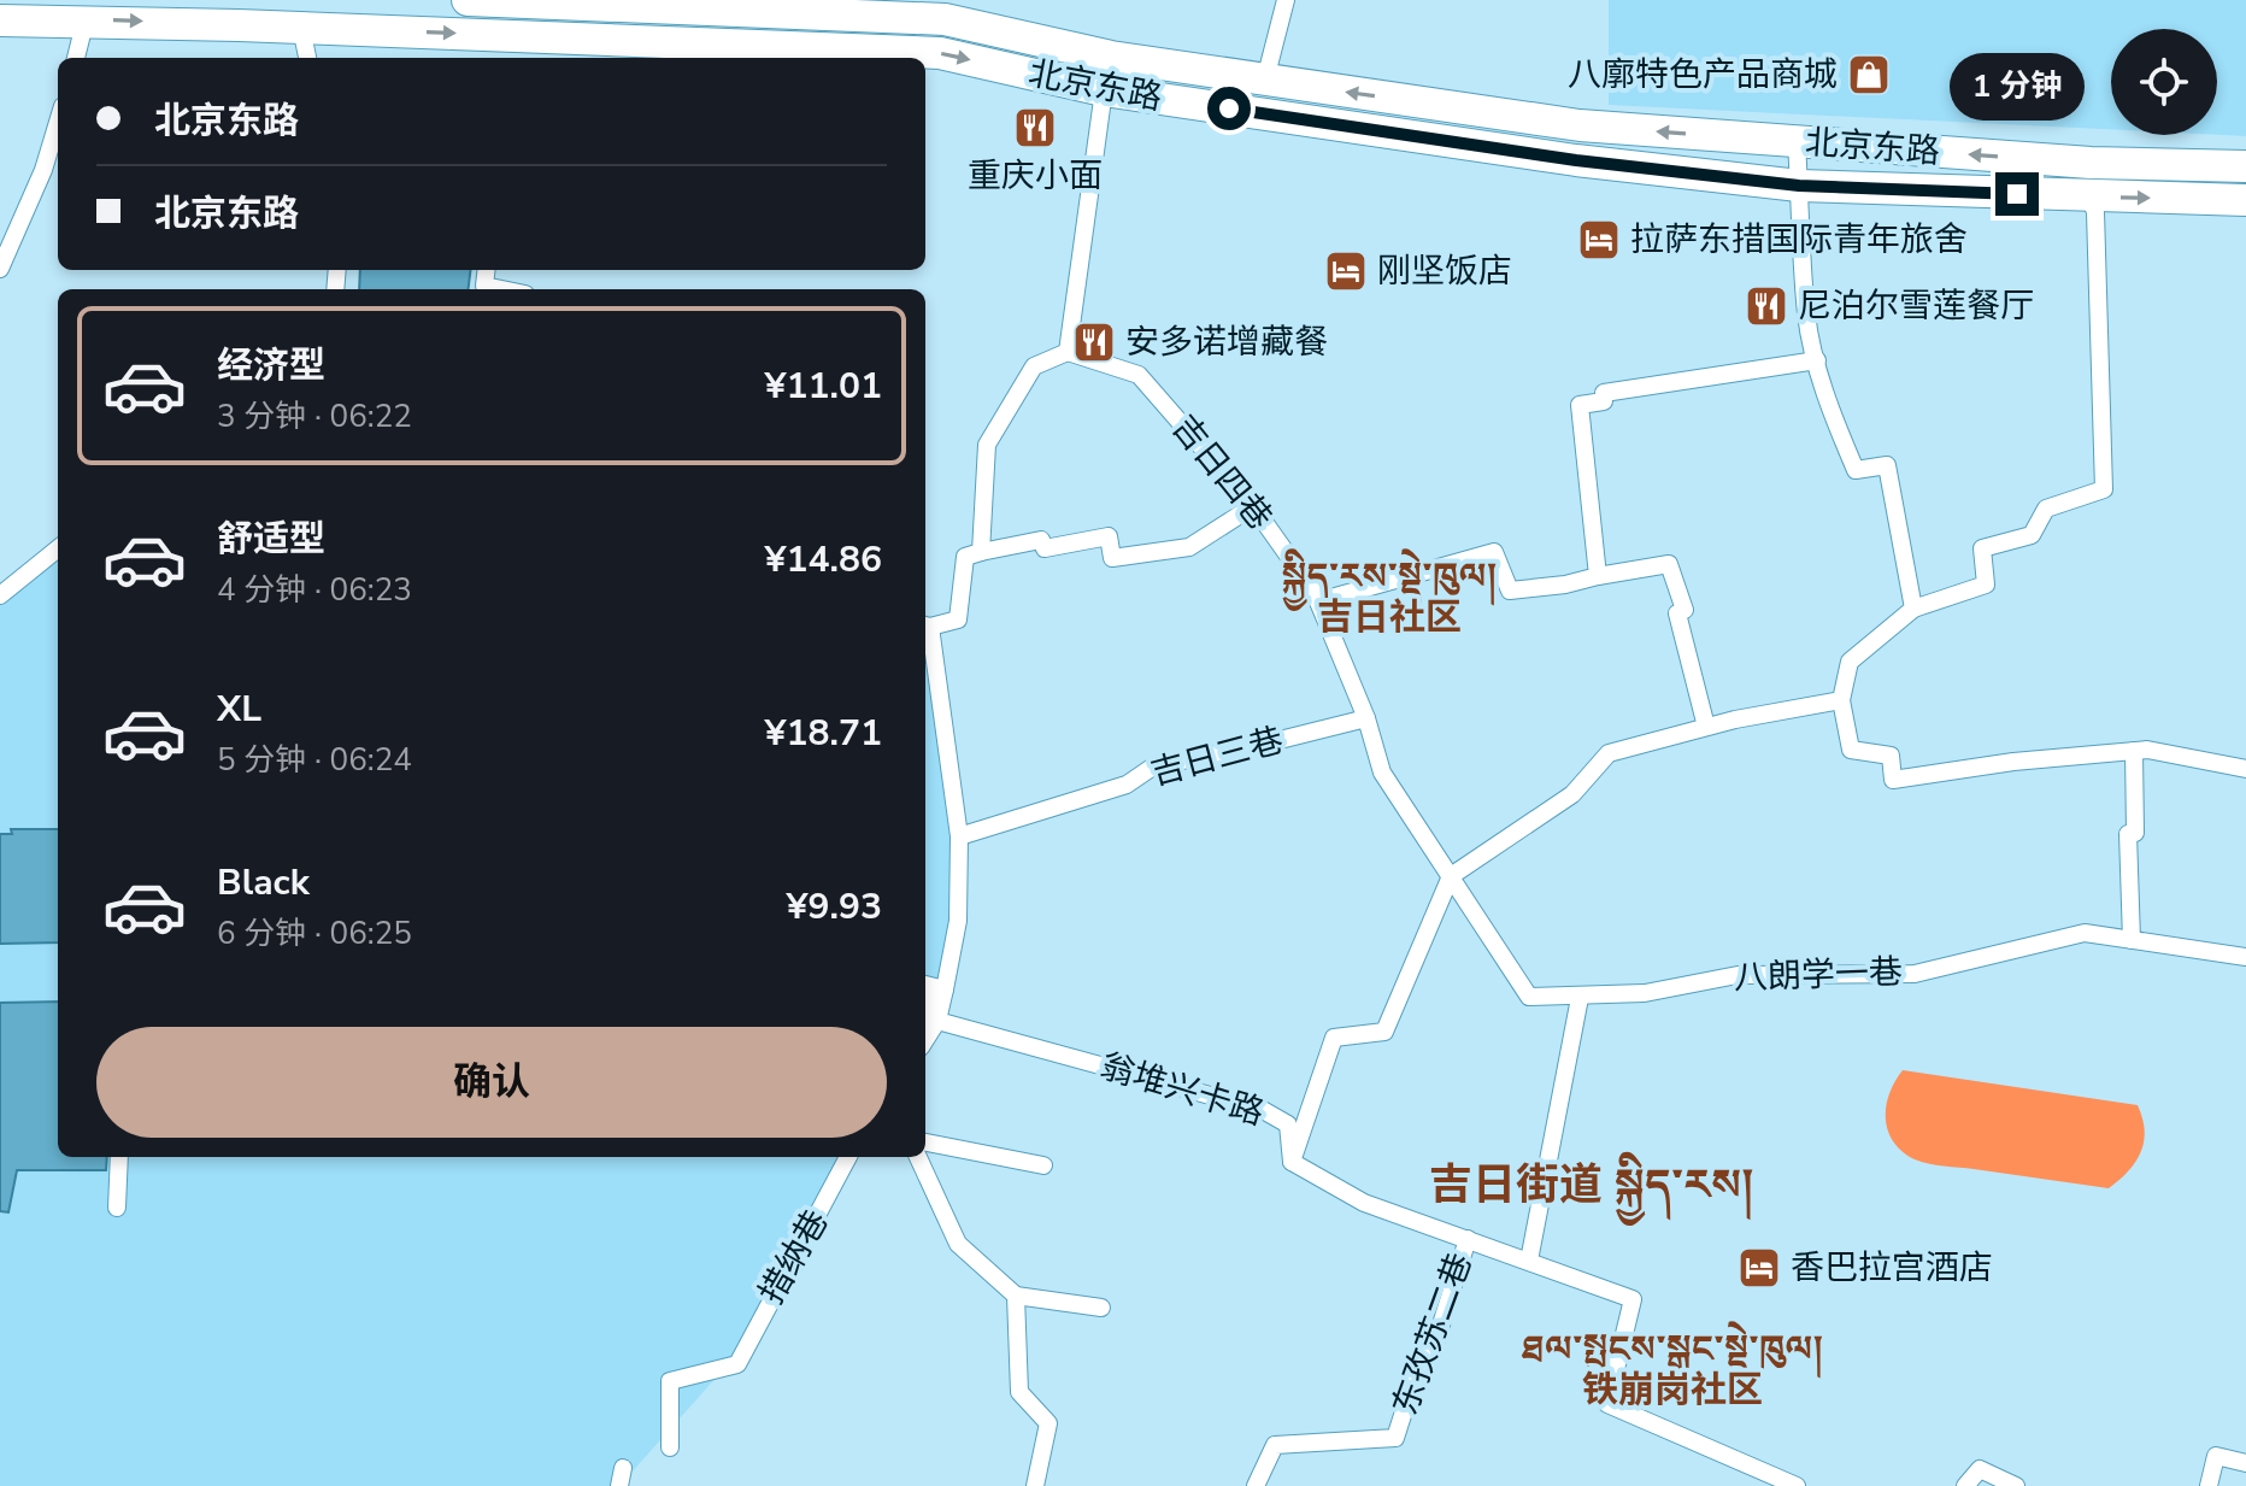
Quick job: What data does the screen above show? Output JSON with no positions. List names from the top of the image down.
{
  "streets": {
    "main road": ["北京东路"],
    "street": [
      "吉日四巷",
      "吉日三巷",
      "八朗学一巷",
      "翁堆兴卡路",
      "措纳巷",
      "东孜苏二巷"
    ]
  },
  "crossings": [
    ["吉日四巷", "吉日三巷"],
    ["吉日四巷", "八朗学一巷"],
    ["翁堆兴卡路", "东孜苏二巷"]
  ],
  "districts": ["སྐྱིད་རས་སྡེ་ཁུལ། 吉日社区", "吉日街道 སྐྱིད་རས།", "ཐལ་སྤུངས་སྒང་སྡེ་ཁུལ། 铁崩岗社区"],
  "places": {
    "shop": ["八廓特色产品商城"],
    "restaurant": ["重庆小面", "尼泊尔雪莲餐厅", "安多诺增藏餐"],
    "hotel": ["拉萨东措国际青年旅舍", "刚坚饭店", "香巴拉宫酒店"]
  },
  "page": {
    "bubble": "1 分钟",
    "banner": ["北京东路", "北京东路"],
    "list": [
      {
        "name": "经济型",
        "note": "3 分钟 · 06:22",
        "value": "¥11.01"
      },
      {
        "name": "舒适型",
        "note": "4 分钟 · 06:23",
        "value": "¥14.86"
      },
      {
        "name": "XL",
        "note": "5 分钟 · 06:24",
        "value": "¥18.71"
      },
      {
        "name": "Black",
        "note": "6 分钟 · 06:25",
        "value": "¥9.93"
      }
    ],
    "buttons": "确认"
  }
}
